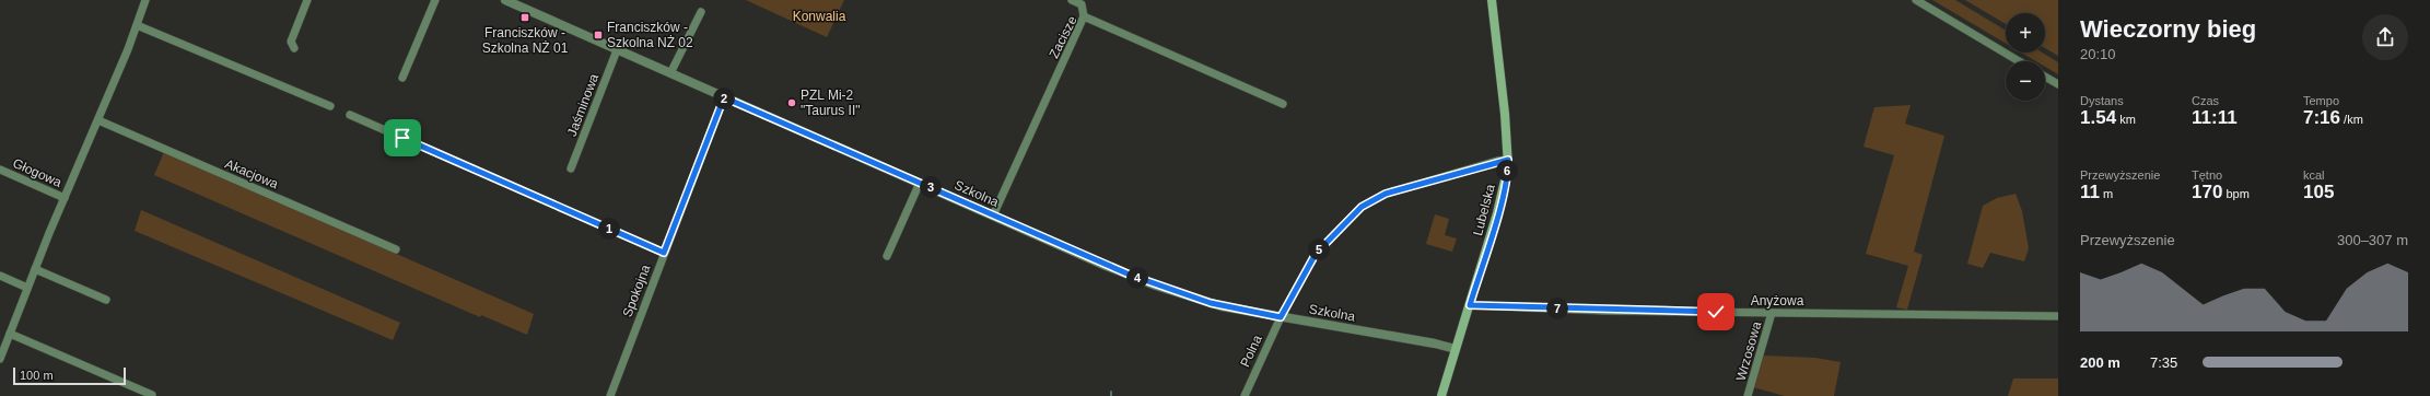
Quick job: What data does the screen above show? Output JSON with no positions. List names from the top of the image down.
{
  "streets": {
    "main road": ["Lubelska"],
    "street": [
      "Zacisze",
      "Jaśminowa",
      "Głogowa",
      "Akacjowa",
      "Szkolna",
      "Spokojna",
      "Anyżowa",
      "Polna",
      "Wrzosowa"
    ]
  },
  "crossings": [
    ["Zacisze", "Szkolna"],
    ["Jaśminowa", "Szkolna"],
    ["Szkolna", "Lubelska"],
    ["Szkolna", "Spokojna"],
    ["Szkolna", "Polna"],
    ["Lubelska", "Anyżowa"],
    ["Lubelska", "Polna"],
    ["Anyżowa", "Wrzosowa"]
  ],
  "parks": ["Konwalia"],
  "places": {
    "transit": ["Franciszków - Szkolna NŻ 01", "Franciszków - Szkolna NŻ 02"],
    "other": ["PZL Mi-2 \"Taurus II\""]
  },
  "scale_bar": "100 m",
  "page": {
    "heading": ["Wieczorny bieg", "20:10"],
    "map_buttons": ["+", "−"],
    "stats": [
      ["Dystans", "1.54 km"],
      ["Czas", "11:11"],
      ["Tempo", "7:16 /km"],
      ["Przewyższenie", "11 m"],
      ["Tętno", "170 bpm"],
      ["kcal", "105"]
    ],
    "pins": [
      "2",
      "6",
      "3",
      "1",
      "5",
      "4",
      "7"
    ],
    "chart": ["Przewyższenie", "300–307 m"],
    "list": [
      {
        "name": "200 m",
        "note": "7:35"
      }
    ],
    "scale": "100 m"
  }
}
